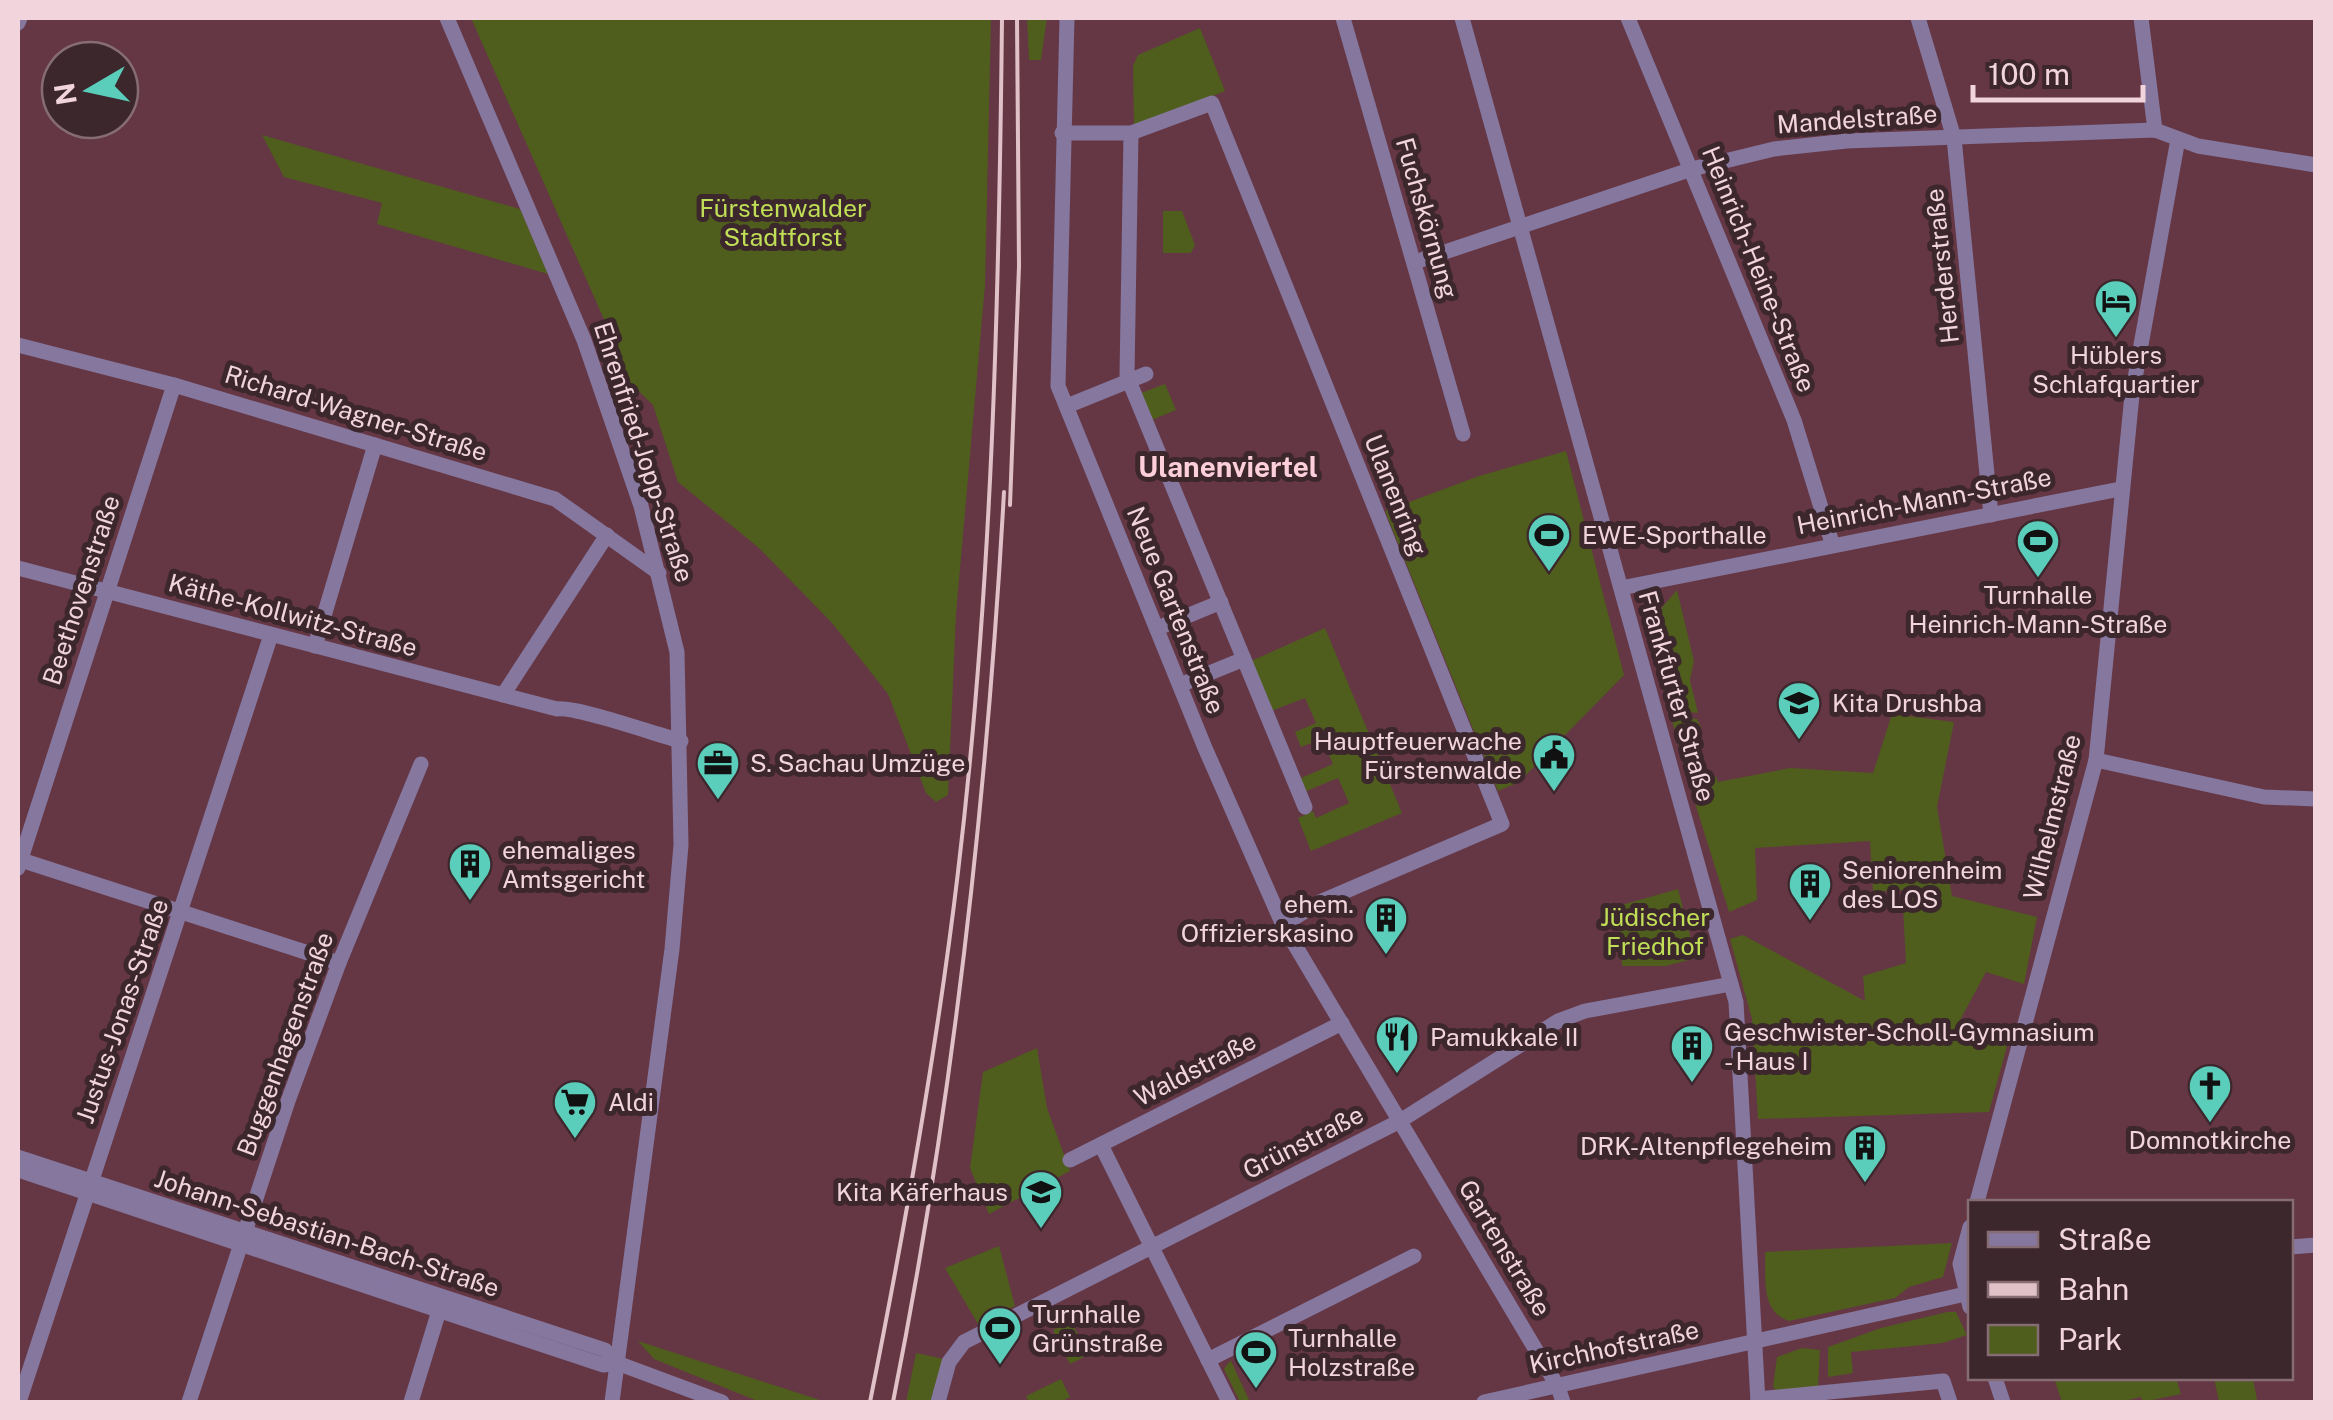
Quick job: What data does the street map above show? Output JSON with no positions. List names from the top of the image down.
{
  "streets": {
    "street": [
      "Mandelstraße",
      "Fuchskörnung",
      "Herderstraße",
      "Heinrich-Heine-Straße",
      "Richard-Wagner-Straße",
      "Ehrenfried-Jopp-Straße",
      "Ulanenring",
      "Heinrich-Mann-Straße",
      "Beethovenstraße",
      "Neue Gartenstraße",
      "Käthe-Kollwitz-Straße",
      "Frankfurter Straße",
      "Wilhelmstraße",
      "Justus-Jonas-Straße",
      "Buggenhagenstraße",
      "Waldstraße",
      "Grünstraße",
      "Johann-Sebastian-Bach-Straße",
      "Gartenstraße",
      "Kirchhofstraße"
    ]
  },
  "crossings": [
    ["Mandelstraße", "Fuchskörnung"],
    ["Mandelstraße", "Herderstraße"],
    ["Mandelstraße", "Heinrich-Heine-Straße"],
    ["Mandelstraße", "Frankfurter Straße"],
    ["Mandelstraße", "Wilhelmstraße"],
    ["Herderstraße", "Heinrich-Mann-Straße"],
    ["Heinrich-Heine-Straße", "Heinrich-Mann-Straße"],
    ["Richard-Wagner-Straße", "Ehrenfried-Jopp-Straße"],
    ["Richard-Wagner-Straße", "Beethovenstraße"],
    ["Ehrenfried-Jopp-Straße", "Käthe-Kollwitz-Straße"],
    ["Ehrenfried-Jopp-Straße", "Johann-Sebastian-Bach-Straße"],
    ["Ulanenring", "Neue Gartenstraße"],
    ["Heinrich-Mann-Straße", "Frankfurter Straße"],
    ["Heinrich-Mann-Straße", "Wilhelmstraße"],
    ["Beethovenstraße", "Käthe-Kollwitz-Straße"],
    ["Neue Gartenstraße", "Waldstraße"],
    ["Neue Gartenstraße", "Grünstraße"],
    ["Neue Gartenstraße", "Gartenstraße"],
    ["Käthe-Kollwitz-Straße", "Justus-Jonas-Straße"],
    ["Frankfurter Straße", "Grünstraße"],
    ["Frankfurter Straße", "Kirchhofstraße"],
    ["Justus-Jonas-Straße", "Johann-Sebastian-Bach-Straße"],
    ["Buggenhagenstraße", "Johann-Sebastian-Bach-Straße"],
    ["Grünstraße", "Gartenstraße"],
    ["Gartenstraße", "Kirchhofstraße"]
  ],
  "districts": ["Ulanenviertel"],
  "parks": ["Fürstenwalder Stadtforst", "Jüdischer Friedhof"],
  "places": {
    "hotel": ["Hüblers Schlafquartier"],
    "sports": [
      "EWE-Sporthalle",
      "Turnhalle Heinrich-Mann-Straße",
      "Turnhalle Grünstraße",
      "Turnhalle Holzstraße"
    ],
    "school or university": ["Kita Drushba", "Kita Käferhaus"],
    "public building": ["Hauptfeuerwache Fürstenwalde"],
    "office": ["S. Sachau Umzüge"],
    "building": [
      "ehemaliges Amtsgericht",
      "Seniorenheim des LOS",
      "ehem. Offizierskasino",
      "Geschwister-Scholl-Gymnasium - Haus I",
      "DRK-Altenpflegeheim"
    ],
    "restaurant": ["Pamukkale II"],
    "church": ["Domnotkirche"],
    "supermarket": ["Aldi"]
  },
  "legend": ["Straße", "Bahn", "Park"],
  "scale_bar": "100 m",
  "north": "left"
}
